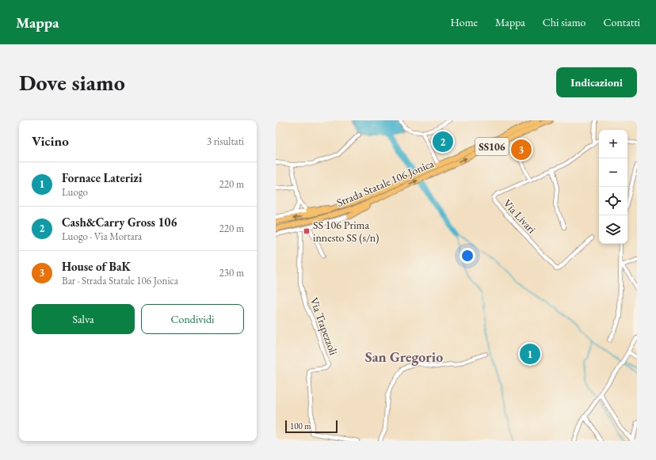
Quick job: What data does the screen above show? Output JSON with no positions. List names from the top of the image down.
{
  "streets": {
    "highway": ["SS106", "Strada Statale 106 Jonica"],
    "street": ["Via Livari", "Via Trapezzoli"]
  },
  "districts": ["San Gregorio"],
  "places": {
    "transit": ["SS 106 Prima innesto SS (s/n)"]
  },
  "scale_bar": "100 m",
  "page": {
    "header": "Mappa",
    "nav": [
      "Home",
      "Mappa",
      "Chi siamo",
      "Contatti"
    ],
    "buttons": [
      "Indicazioni",
      ["Salva", "Condividi"]
    ],
    "title": "Dove siamo",
    "heading": ["Vicino", "3 risultati"],
    "map_buttons": ["+", "−"],
    "pins": ["2", "3", "1"],
    "list": [
      {
        "mark": "1",
        "name": "Fornace Laterizi",
        "note": "Luogo",
        "value": "220 m"
      },
      {
        "mark": "2",
        "name": "Cash&Carry Gross 106",
        "note": "Luogo · Via Mortara",
        "value": "220 m"
      },
      {
        "mark": "3",
        "name": "House of BaK",
        "note": "Bar · Strada Statale 106 Jonica",
        "value": "230 m"
      }
    ],
    "scale": "100 m"
  }
}
